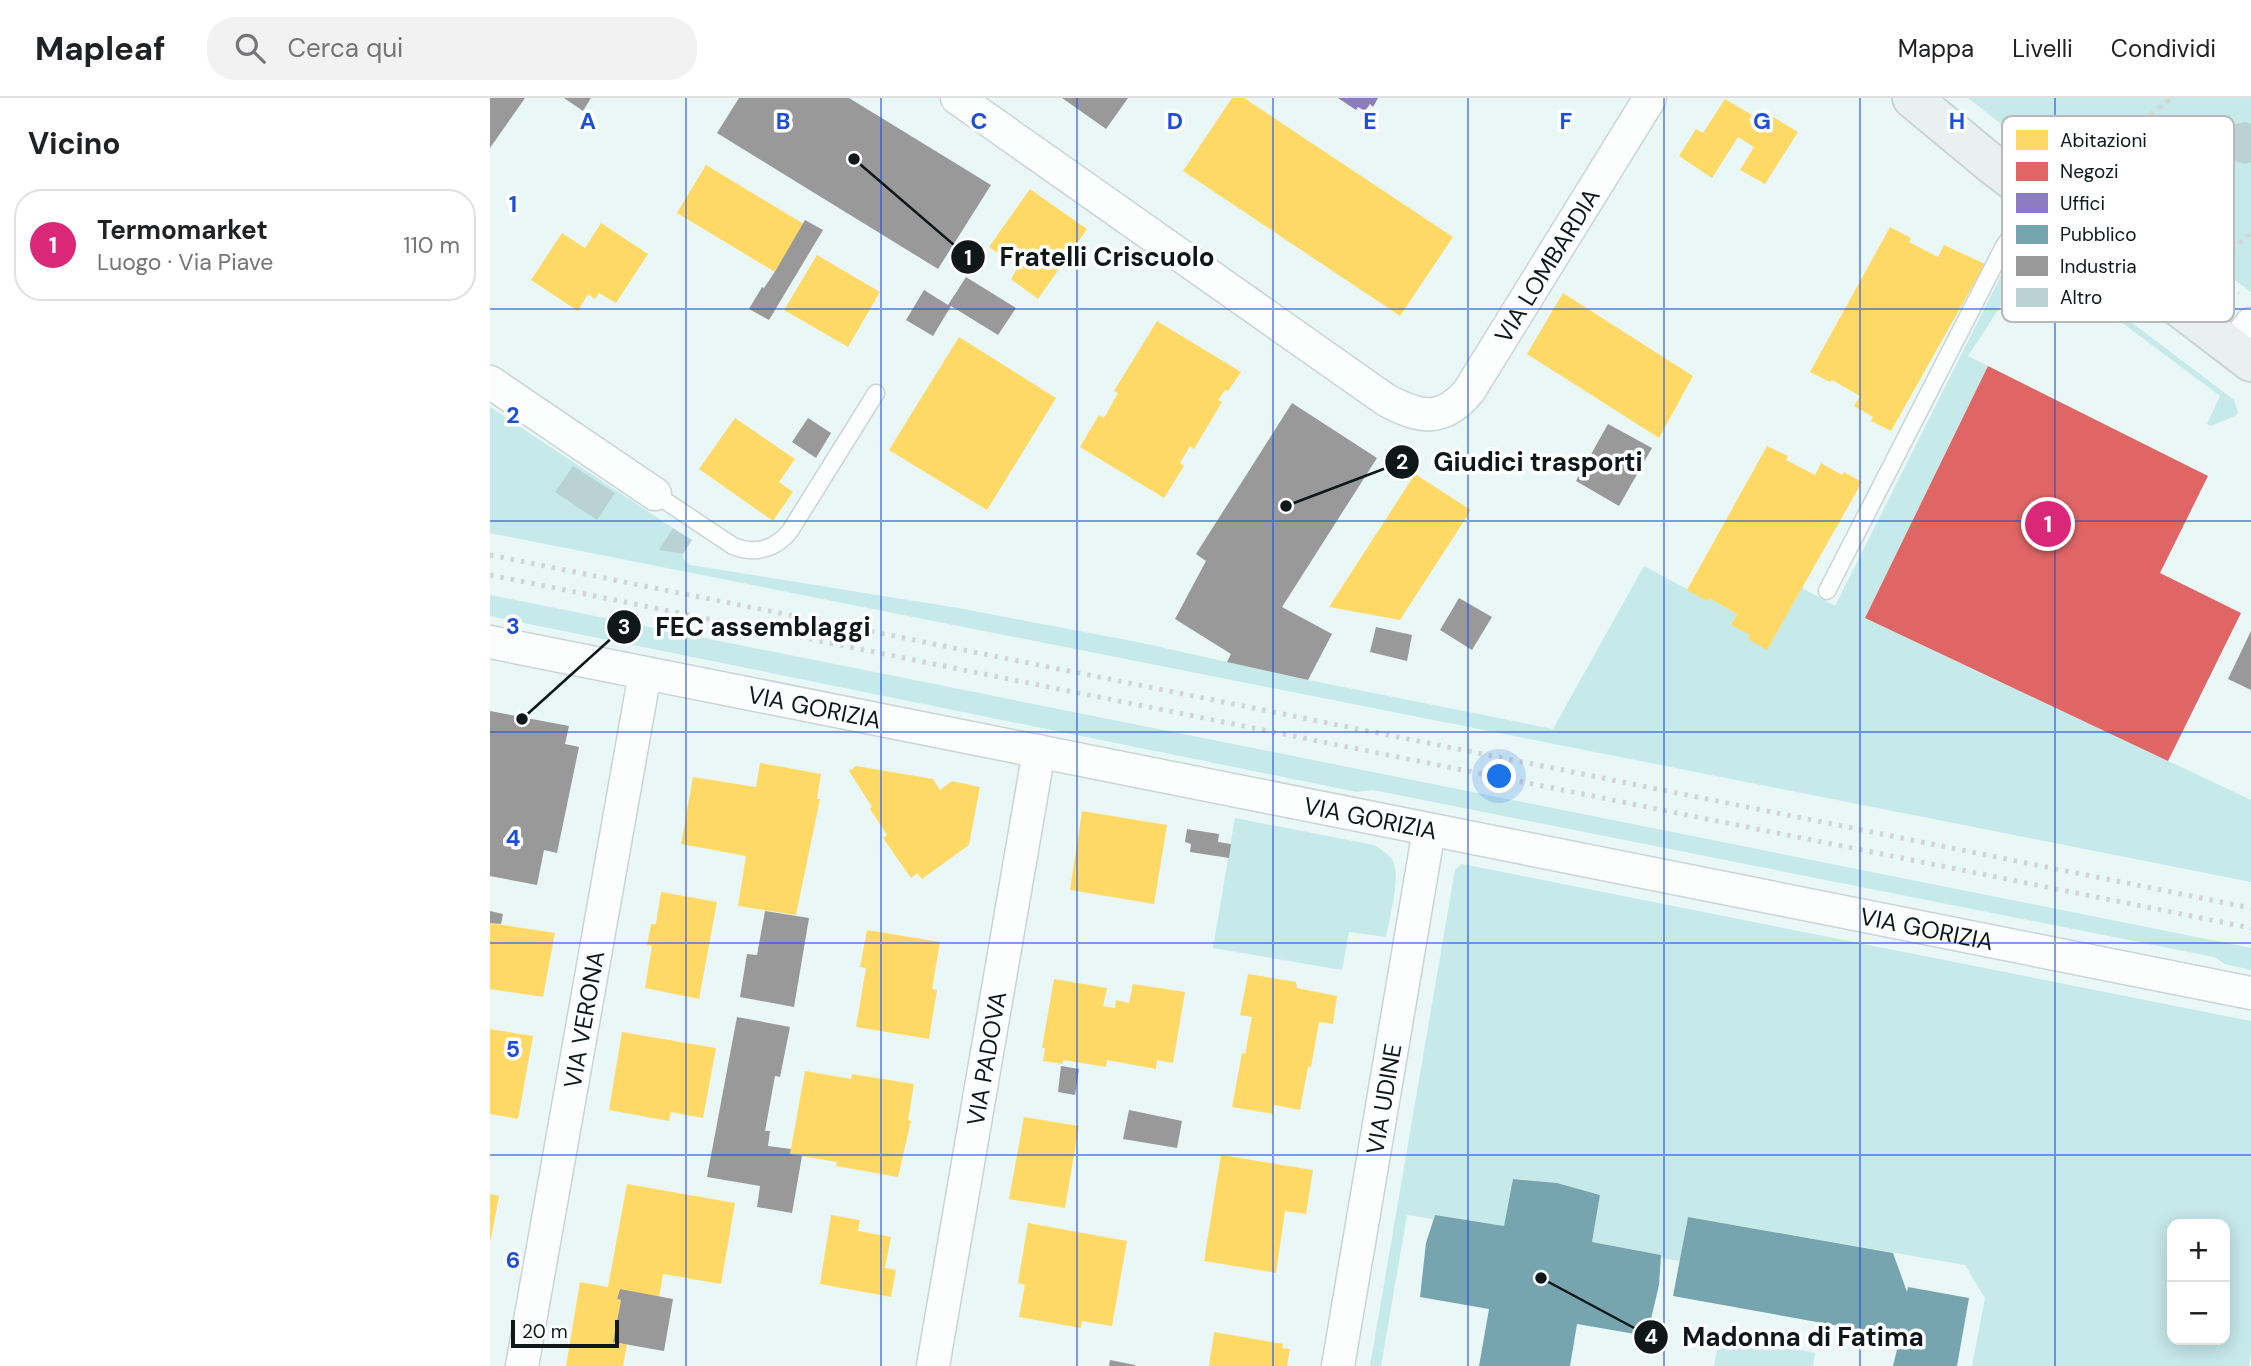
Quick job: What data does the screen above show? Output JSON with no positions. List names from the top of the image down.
{
  "streets": {
    "street": [
      "VIA LOMBARDIA",
      "VIA GORIZIA",
      "VIA VERONA",
      "VIA PADOVA",
      "VIA UDINE"
    ]
  },
  "crossings": [
    ["VIA GORIZIA", "VIA VERONA"],
    ["VIA GORIZIA", "VIA PADOVA"],
    ["VIA GORIZIA", "VIA UDINE"]
  ],
  "places": [
    "Fratelli Criscuolo",
    "Giudici trasporti",
    "FEC assemblaggi",
    "Madonna di Fatima"
  ],
  "legend": [
    "Abitazioni",
    "Negozi",
    "Uffici",
    "Pubblico",
    "Industria",
    "Altro"
  ],
  "scale_bar": "20 m",
  "page": {
    "header": "Mapleaf",
    "search": "Cerca qui",
    "nav": ["Mappa", "Livelli", "Condividi"],
    "heading": "Vicino",
    "list": [
      {
        "mark": "1",
        "name": "Termomarket",
        "note": "Luogo · Via Piave",
        "value": "110 m"
      }
    ],
    "pins": "1",
    "map_buttons": ["+", "−"],
    "scale": "20 m"
  },
  "grid": {
    "columns": [
      "A",
      "B",
      "C",
      "D",
      "E",
      "F",
      "G",
      "H"
    ],
    "rows": [
      "1",
      "2",
      "3",
      "4",
      "5",
      "6"
    ]
  }
}
